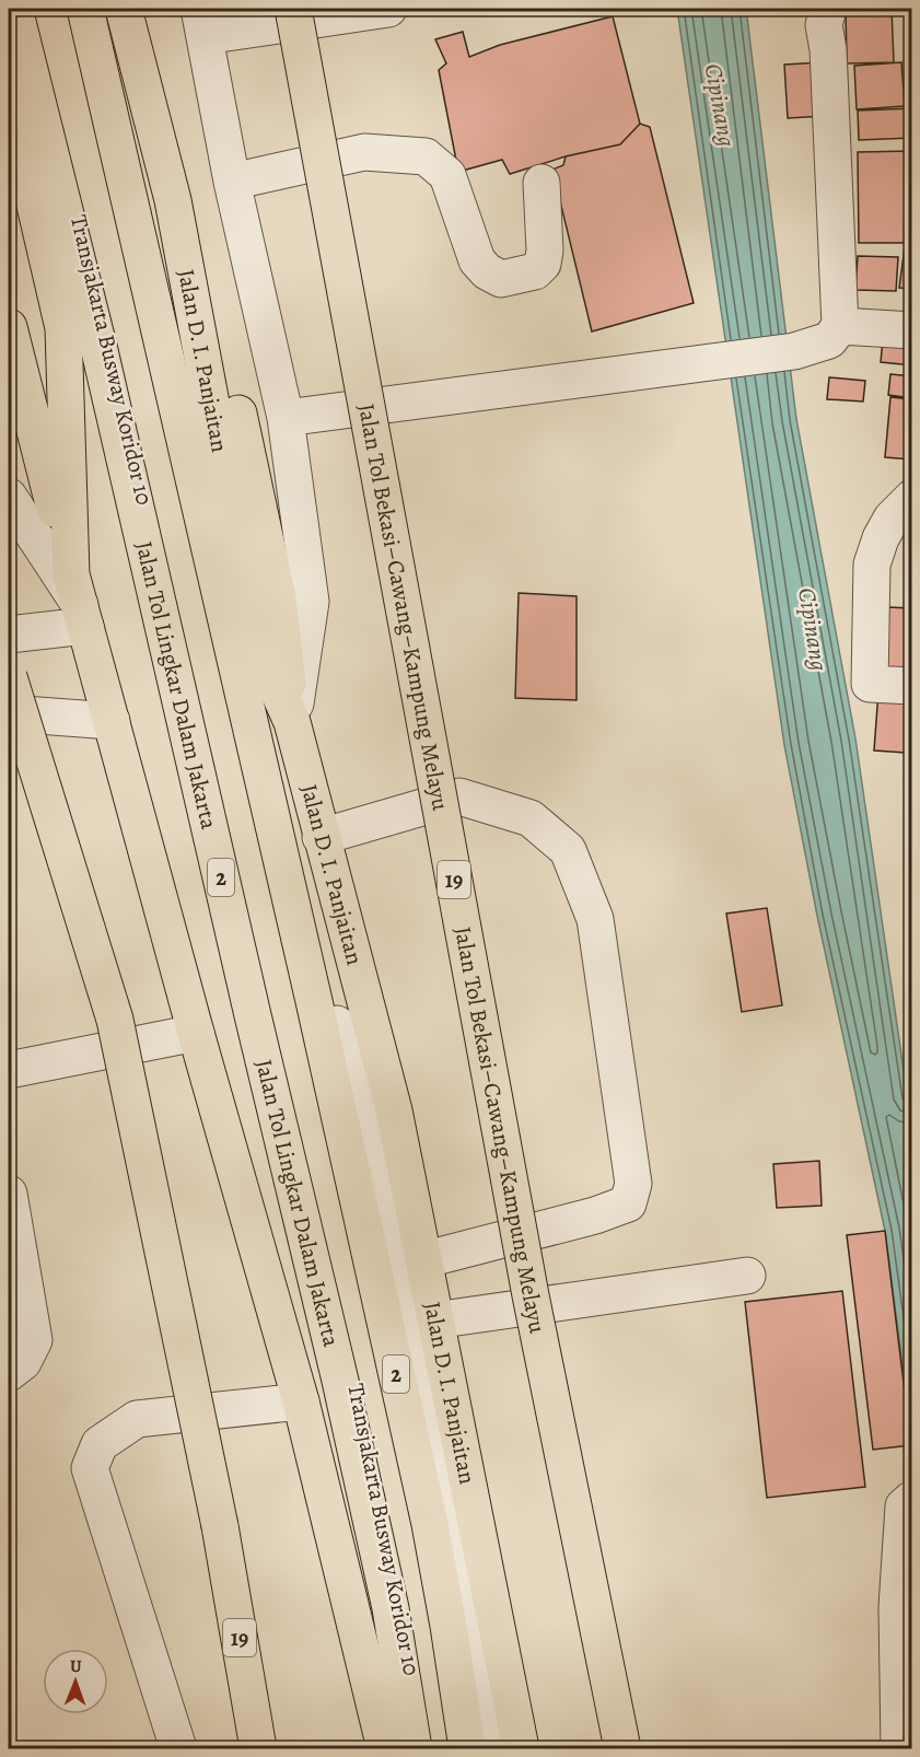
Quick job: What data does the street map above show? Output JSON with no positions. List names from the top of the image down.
{
  "streets": {
    "highway": [
      "Jalan D. I. Panjaitan",
      "Jalan Tol Bekasi–Cawang–Kampung Melayu",
      "Jalan Tol Lingkar Dalam Jakarta",
      "2",
      "19"
    ],
    "street": ["Transjakarta Busway Koridor 10"]
  },
  "water": ["Cipinang"],
  "north": "top"
}
